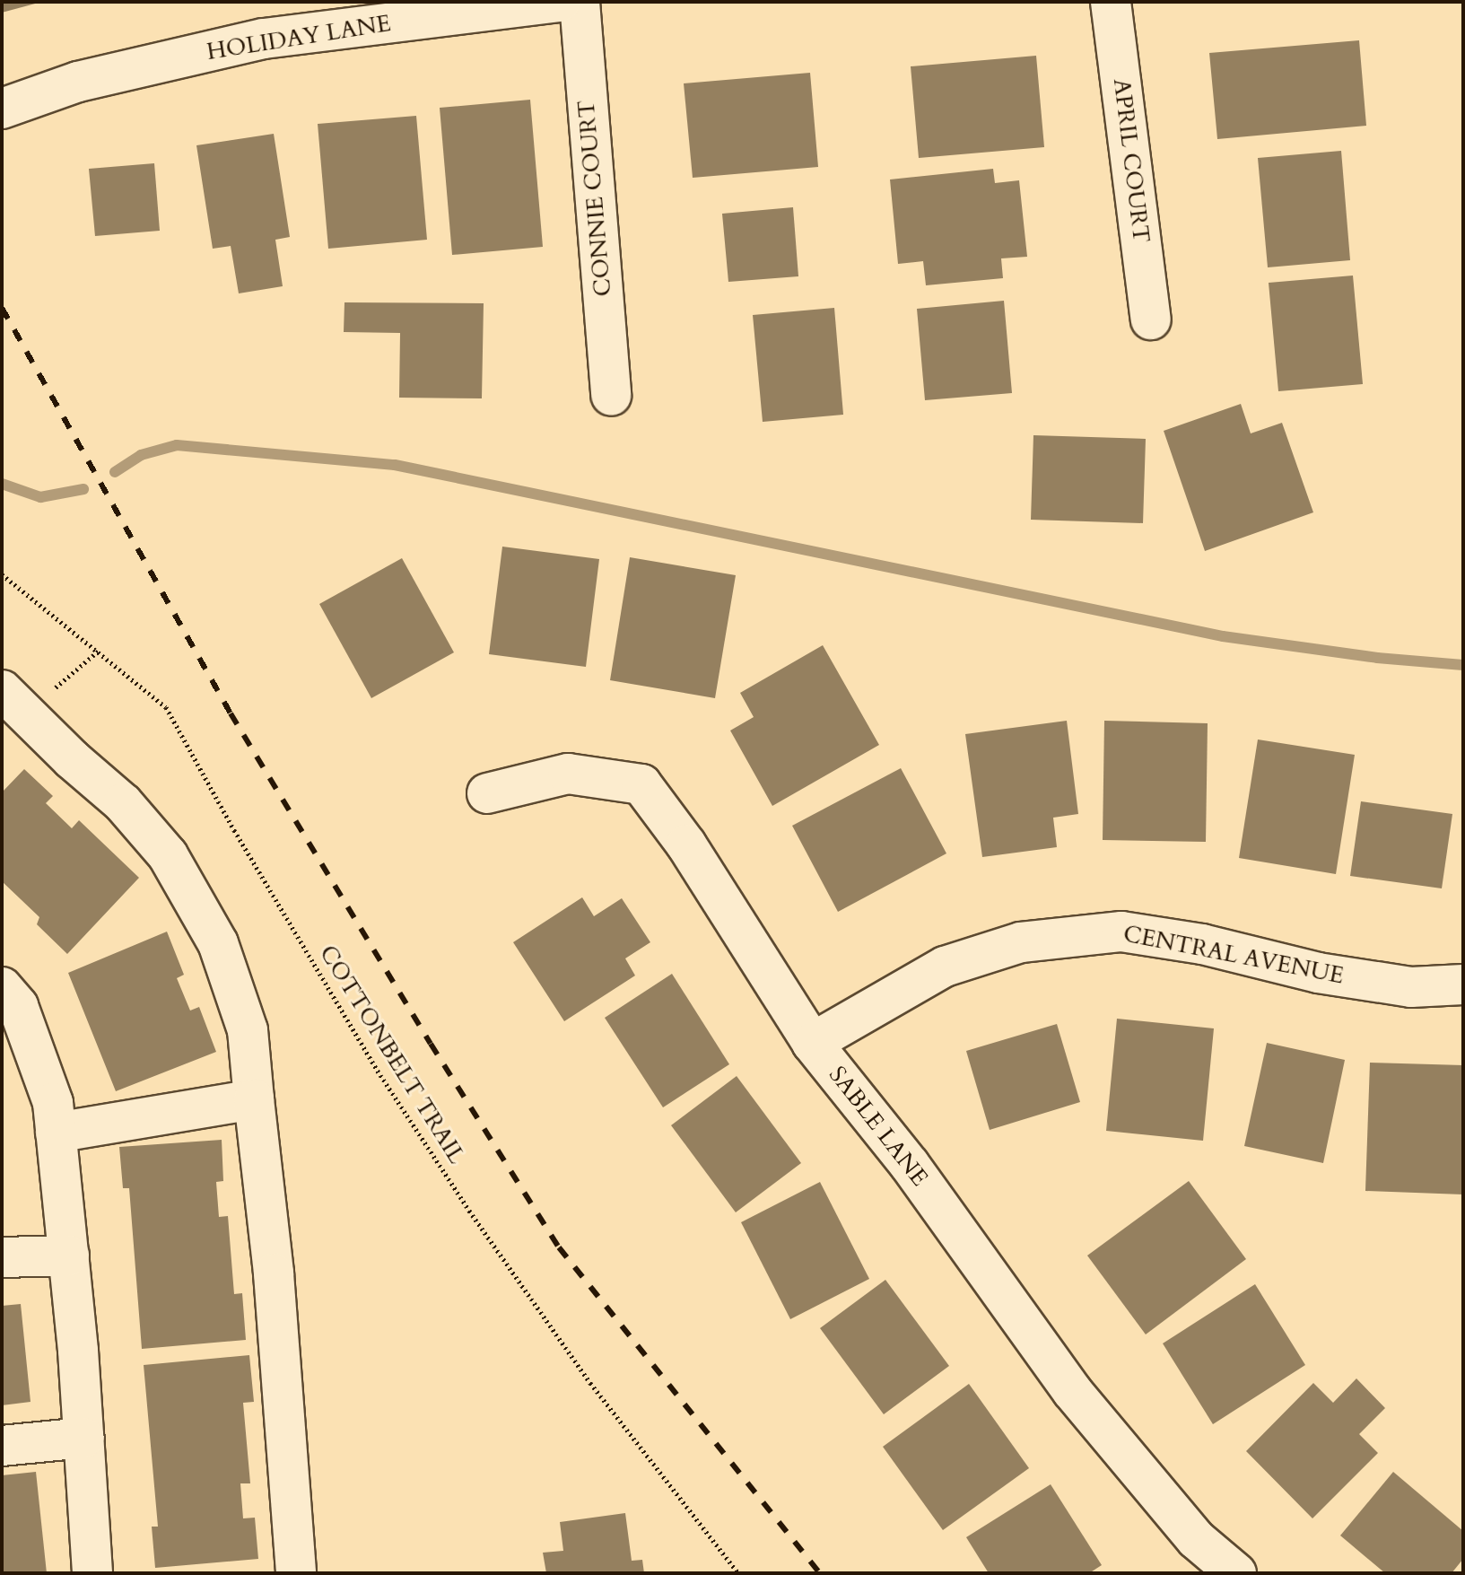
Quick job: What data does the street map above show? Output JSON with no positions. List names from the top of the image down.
{
  "streets": {
    "street": [
      "HOLIDAY LANE",
      "APRIL COURT",
      "CONNIE COURT",
      "CENTRAL AVENUE",
      "SABLE LANE"
    ],
    "path": ["COTTONBELT TRAIL"]
  },
  "crossings": [
    ["CENTRAL AVENUE", "SABLE LANE"]
  ]
}
